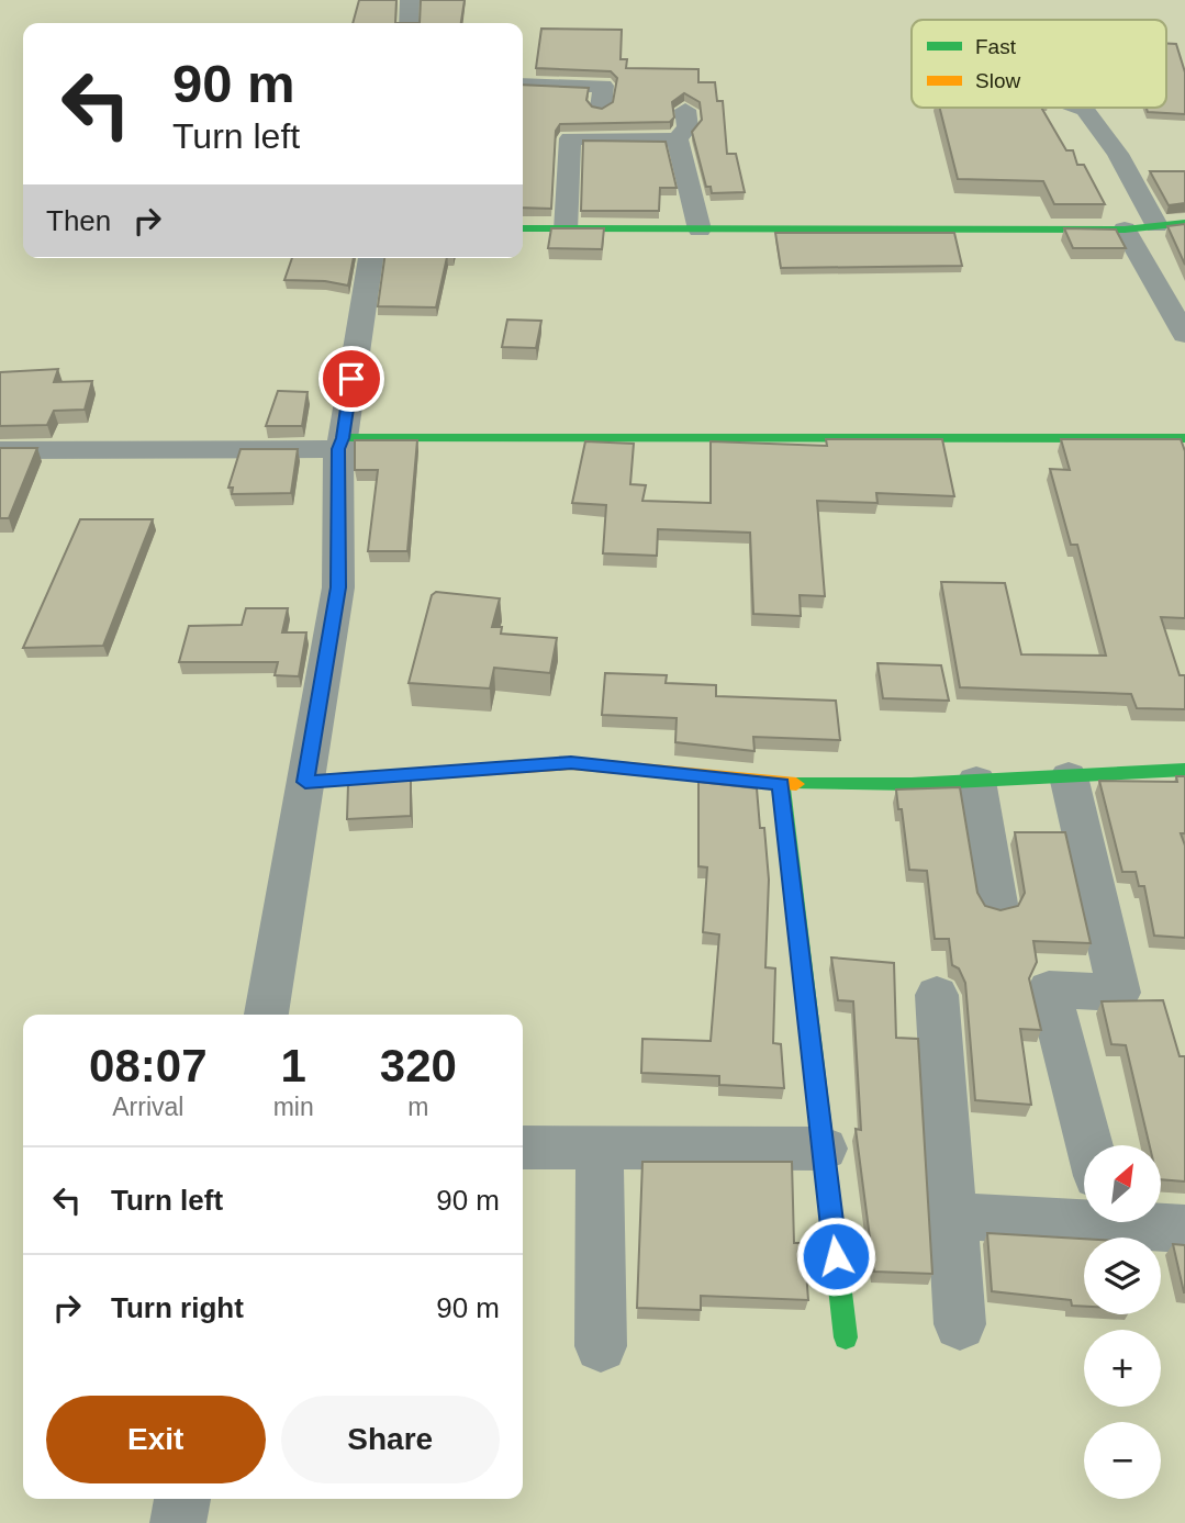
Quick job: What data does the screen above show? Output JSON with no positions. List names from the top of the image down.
{
  "legend": ["Fast", "Slow"],
  "north": "top right",
  "page": {
    "turn": ["90 m", "Turn left"],
    "then": "Then",
    "eta": [
      "08:07",
      "Arrival",
      "1",
      "min",
      "320",
      "m"
    ],
    "map_buttons": ["+", "−"],
    "list": [
      {
        "name": "Turn left",
        "value": "90 m"
      },
      {
        "name": "Turn right",
        "value": "90 m"
      }
    ],
    "buttons": ["Exit", "Share"]
  }
}
